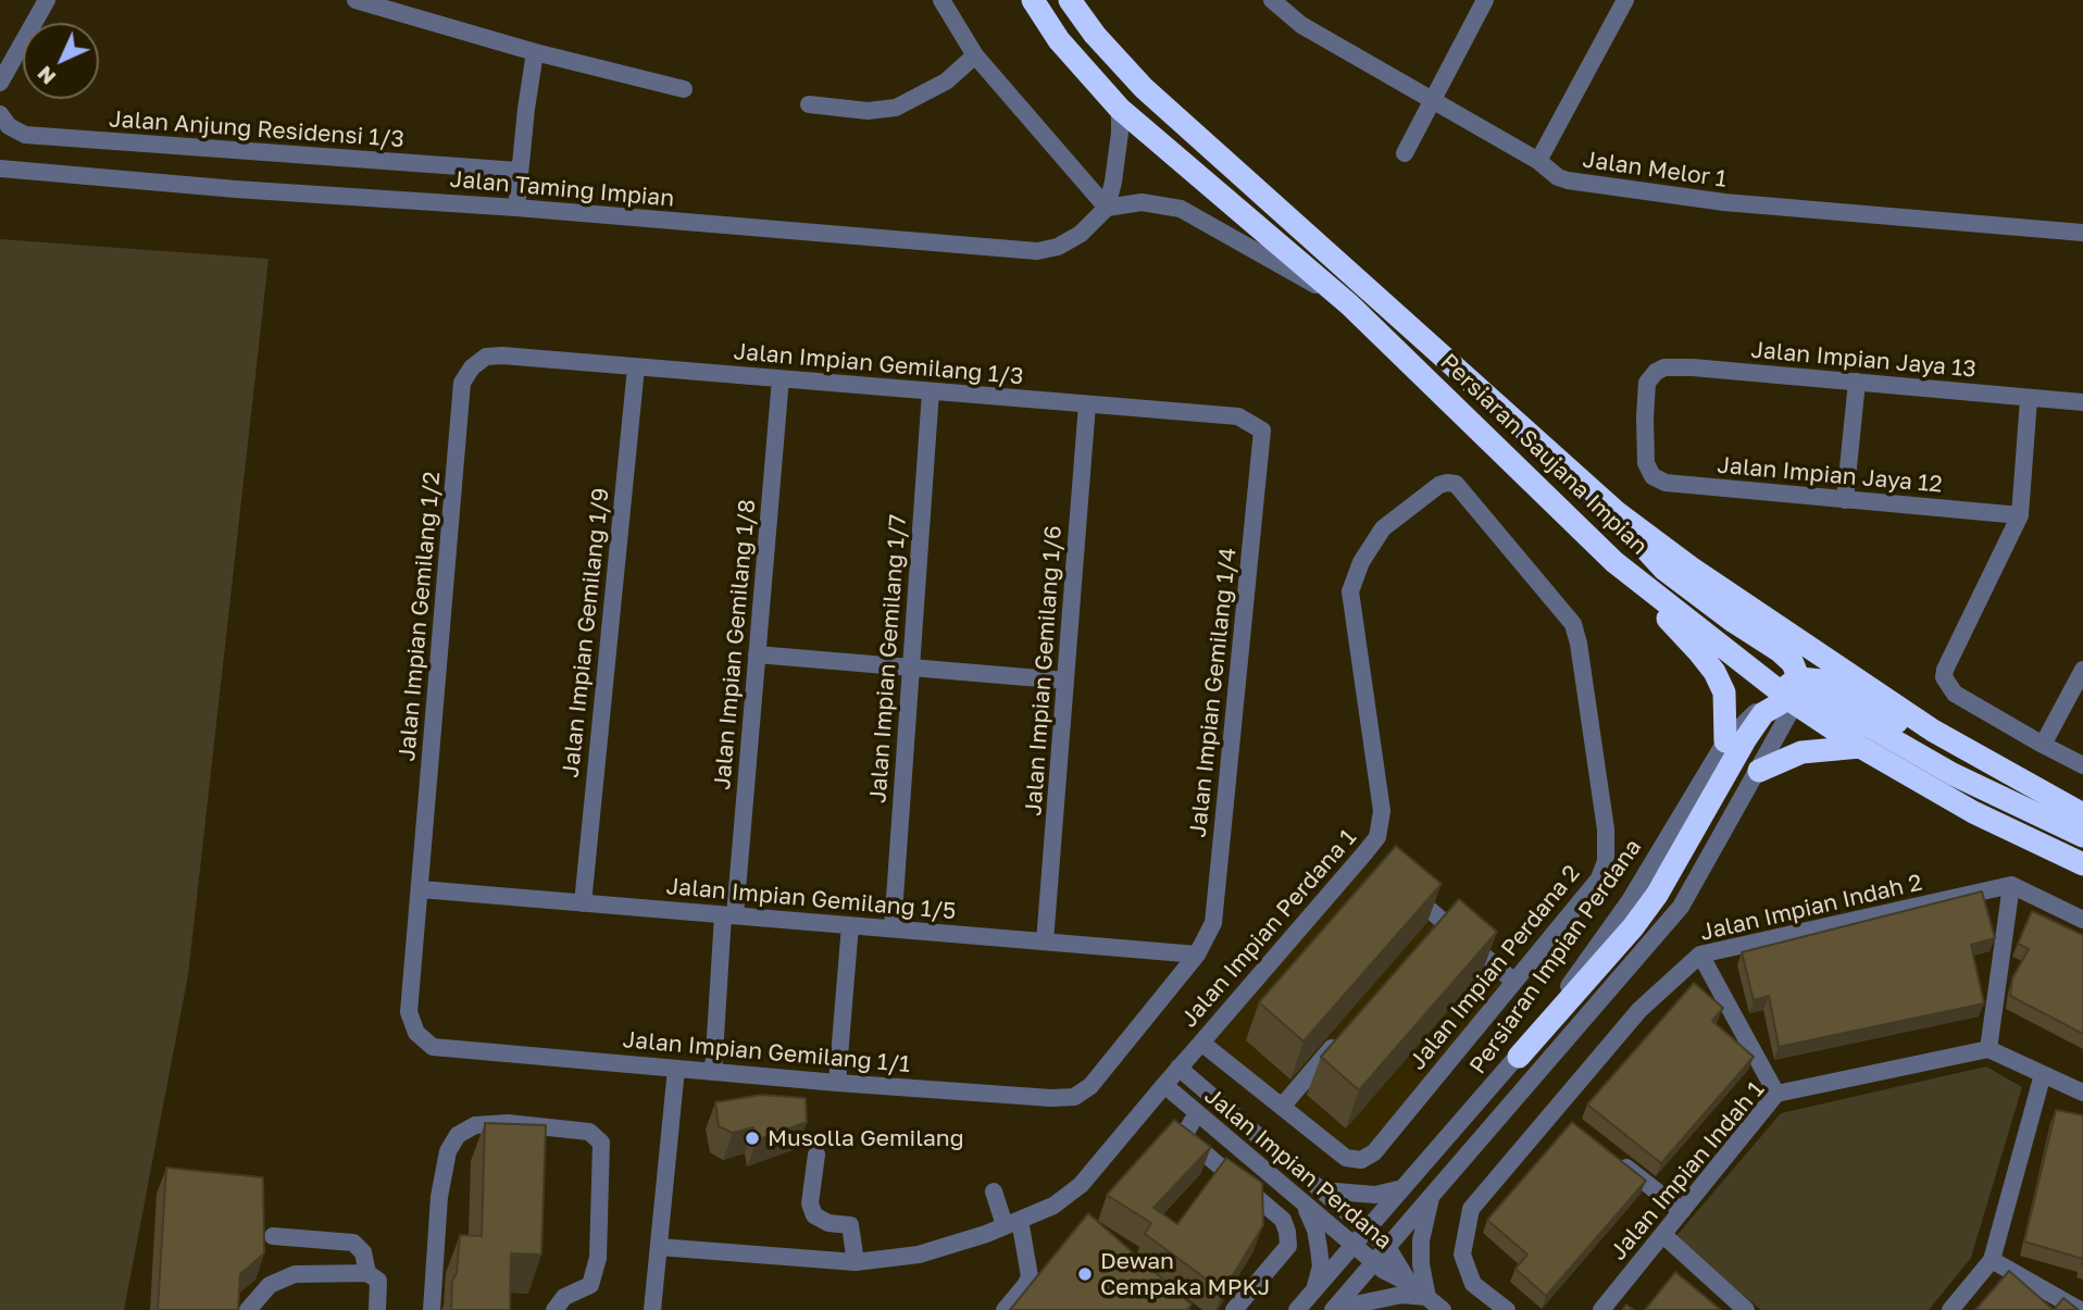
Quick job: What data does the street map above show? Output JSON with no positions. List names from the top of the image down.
{
  "streets": {
    "highway": ["Persiaran Saujana Impian"],
    "street": [
      "Jalan Anjung Residensi 1/3",
      "Jalan Melor 1",
      "Jalan Taming Impian",
      "Jalan Impian Jaya 13",
      "Jalan Impian Gemilang 1/3",
      "Jalan Impian Jaya 12",
      "Jalan Impian Gemilang 1/2",
      "Jalan Impian Gemilang 1/9",
      "Jalan Impian Gemilang 1/8",
      "Jalan Impian Gemilang 1/7",
      "Jalan Impian Gemilang 1/6",
      "Jalan Impian Gemilang 1/4",
      "Jalan Impian Gemilang 1/5",
      "Jalan Impian Indah 2",
      "Jalan Impian Perdana 1",
      "Persiaran Impian Perdana",
      "Jalan Impian Perdana 2",
      "Jalan Impian Gemilang 1/1",
      "Jalan Impian Perdana",
      "Jalan Impian Indah 1"
    ]
  },
  "crossings": [
    ["Jalan Impian Jaya 13", "Jalan Impian Jaya 12"],
    ["Jalan Impian Gemilang 1/3", "Jalan Impian Gemilang 1/2"],
    ["Jalan Impian Gemilang 1/3", "Jalan Impian Gemilang 1/9"],
    ["Jalan Impian Gemilang 1/3", "Jalan Impian Gemilang 1/8"],
    ["Jalan Impian Gemilang 1/3", "Jalan Impian Gemilang 1/7"],
    ["Jalan Impian Gemilang 1/3", "Jalan Impian Gemilang 1/6"],
    ["Jalan Impian Gemilang 1/3", "Jalan Impian Gemilang 1/4"],
    ["Persiaran Saujana Impian", "Persiaran Impian Perdana"],
    ["Jalan Impian Gemilang 1/2", "Jalan Impian Gemilang 1/5"],
    ["Jalan Impian Gemilang 1/2", "Jalan Impian Gemilang 1/1"],
    ["Jalan Impian Gemilang 1/9", "Jalan Impian Gemilang 1/5"],
    ["Jalan Impian Gemilang 1/8", "Jalan Impian Gemilang 1/5"],
    ["Jalan Impian Gemilang 1/8", "Jalan Impian Gemilang 1/1"],
    ["Jalan Impian Gemilang 1/7", "Jalan Impian Gemilang 1/5"],
    ["Jalan Impian Gemilang 1/6", "Jalan Impian Gemilang 1/5"],
    ["Jalan Impian Gemilang 1/4", "Jalan Impian Gemilang 1/5"],
    ["Jalan Impian Gemilang 1/4", "Jalan Impian Gemilang 1/1"],
    ["Jalan Impian Gemilang 1/5", "Jalan Impian Gemilang 1/1"],
    ["Jalan Impian Perdana 1", "Jalan Impian Perdana 2"],
    ["Jalan Impian Perdana 1", "Jalan Impian Perdana"],
    ["Persiaran Impian Perdana", "Jalan Impian Perdana"]
  ],
  "places": ["Musolla Gemilang", "Dewan Cempaka MPKJ"],
  "north": "bottom left"
}
